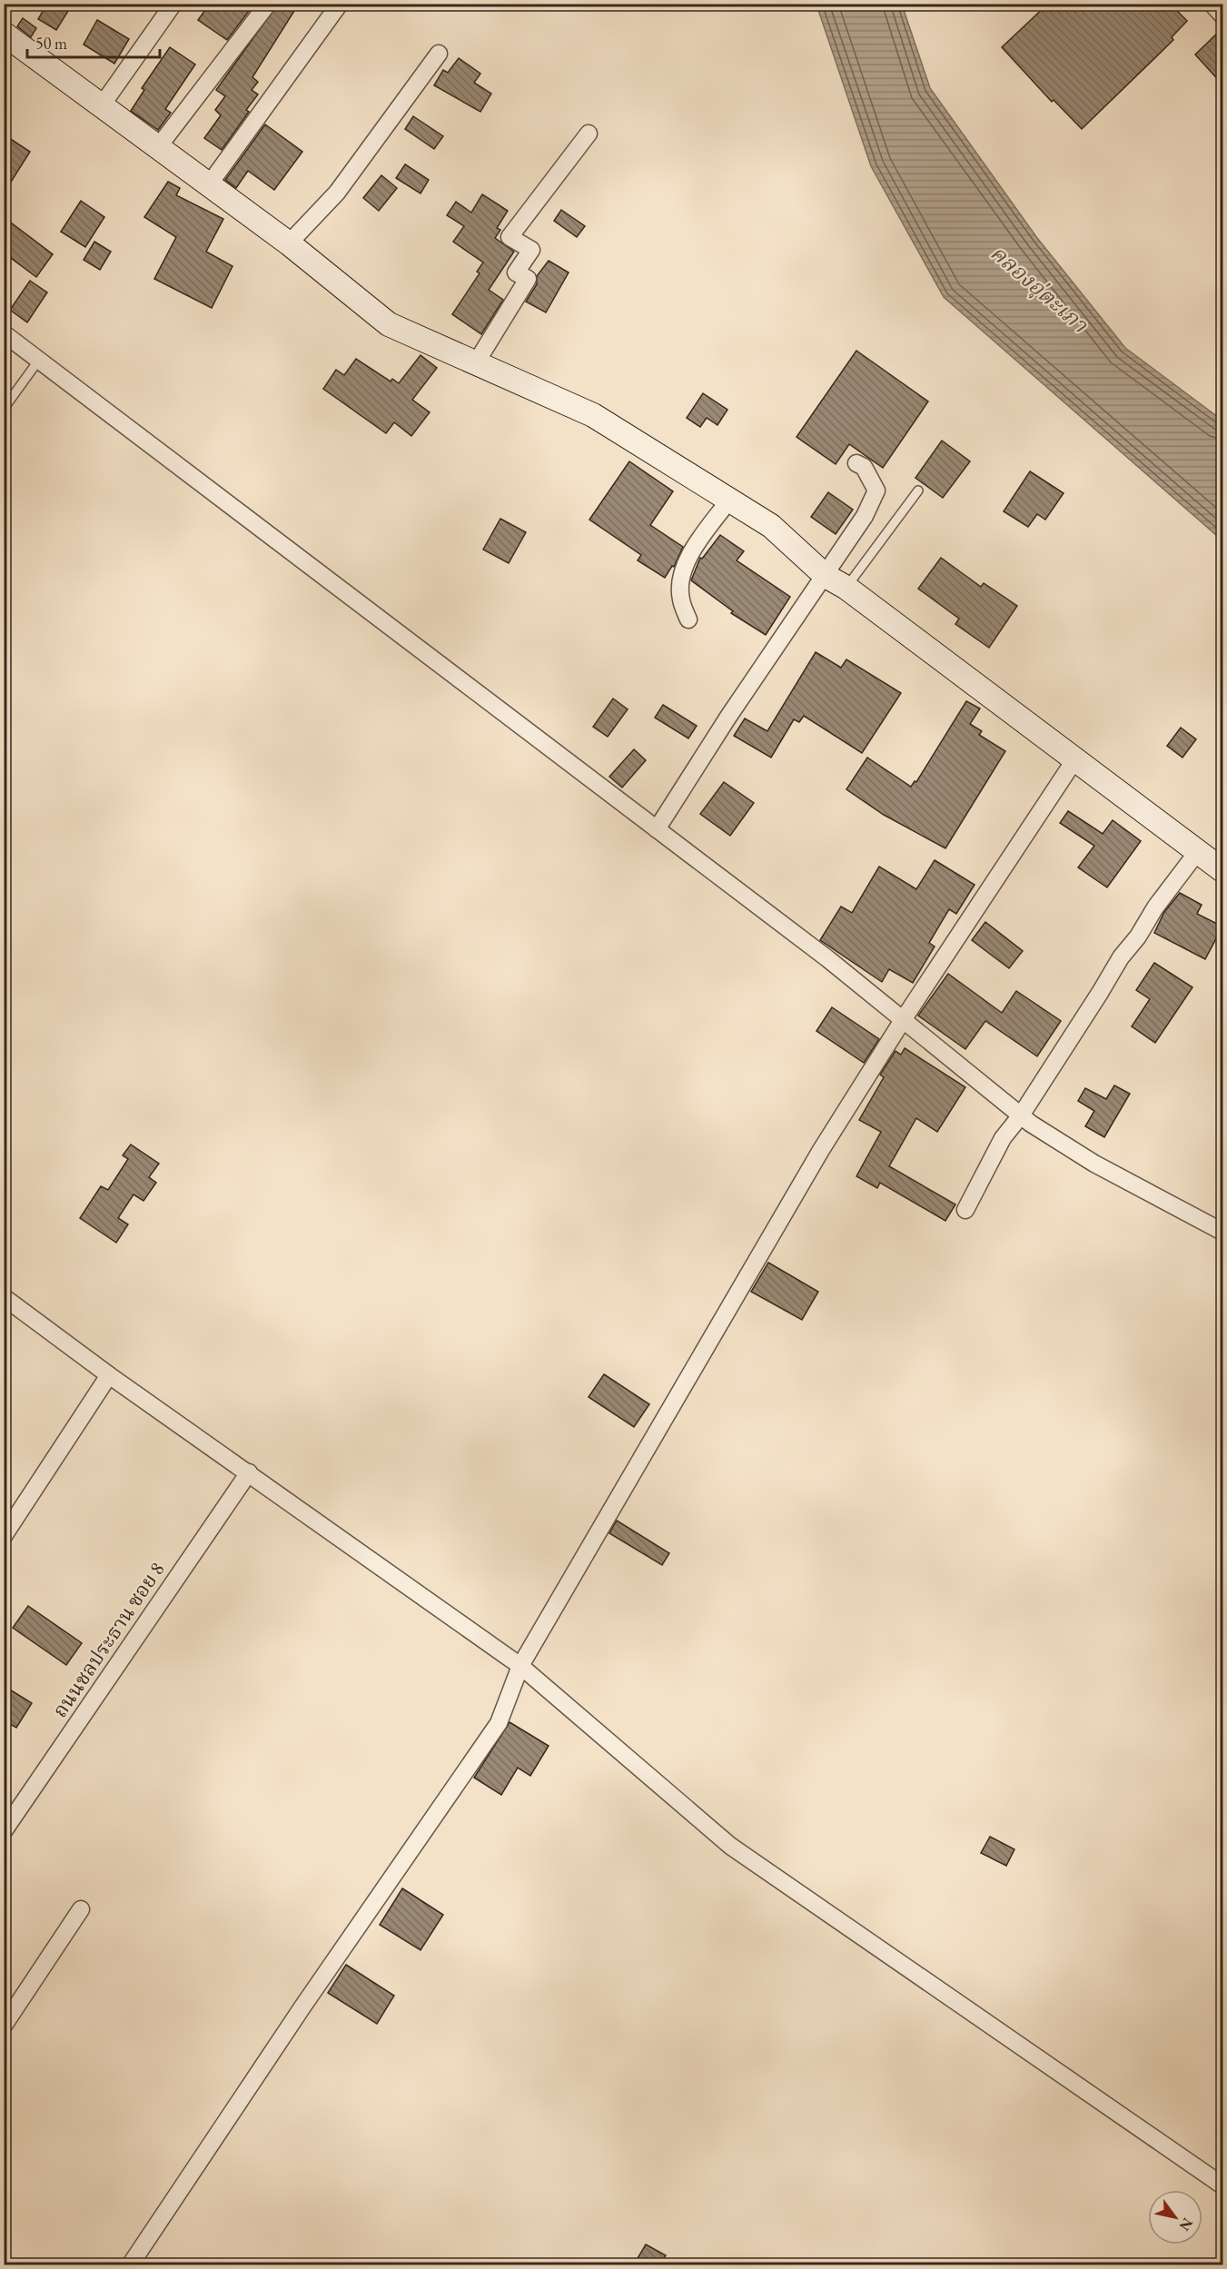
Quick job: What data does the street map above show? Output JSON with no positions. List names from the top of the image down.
{
  "streets": {
    "street": ["ถนนชลประธาน ซอย 8"]
  },
  "water": ["คลองอุ่ตะเภา"],
  "scale_bar": "50 m",
  "north": "bottom right"
}
